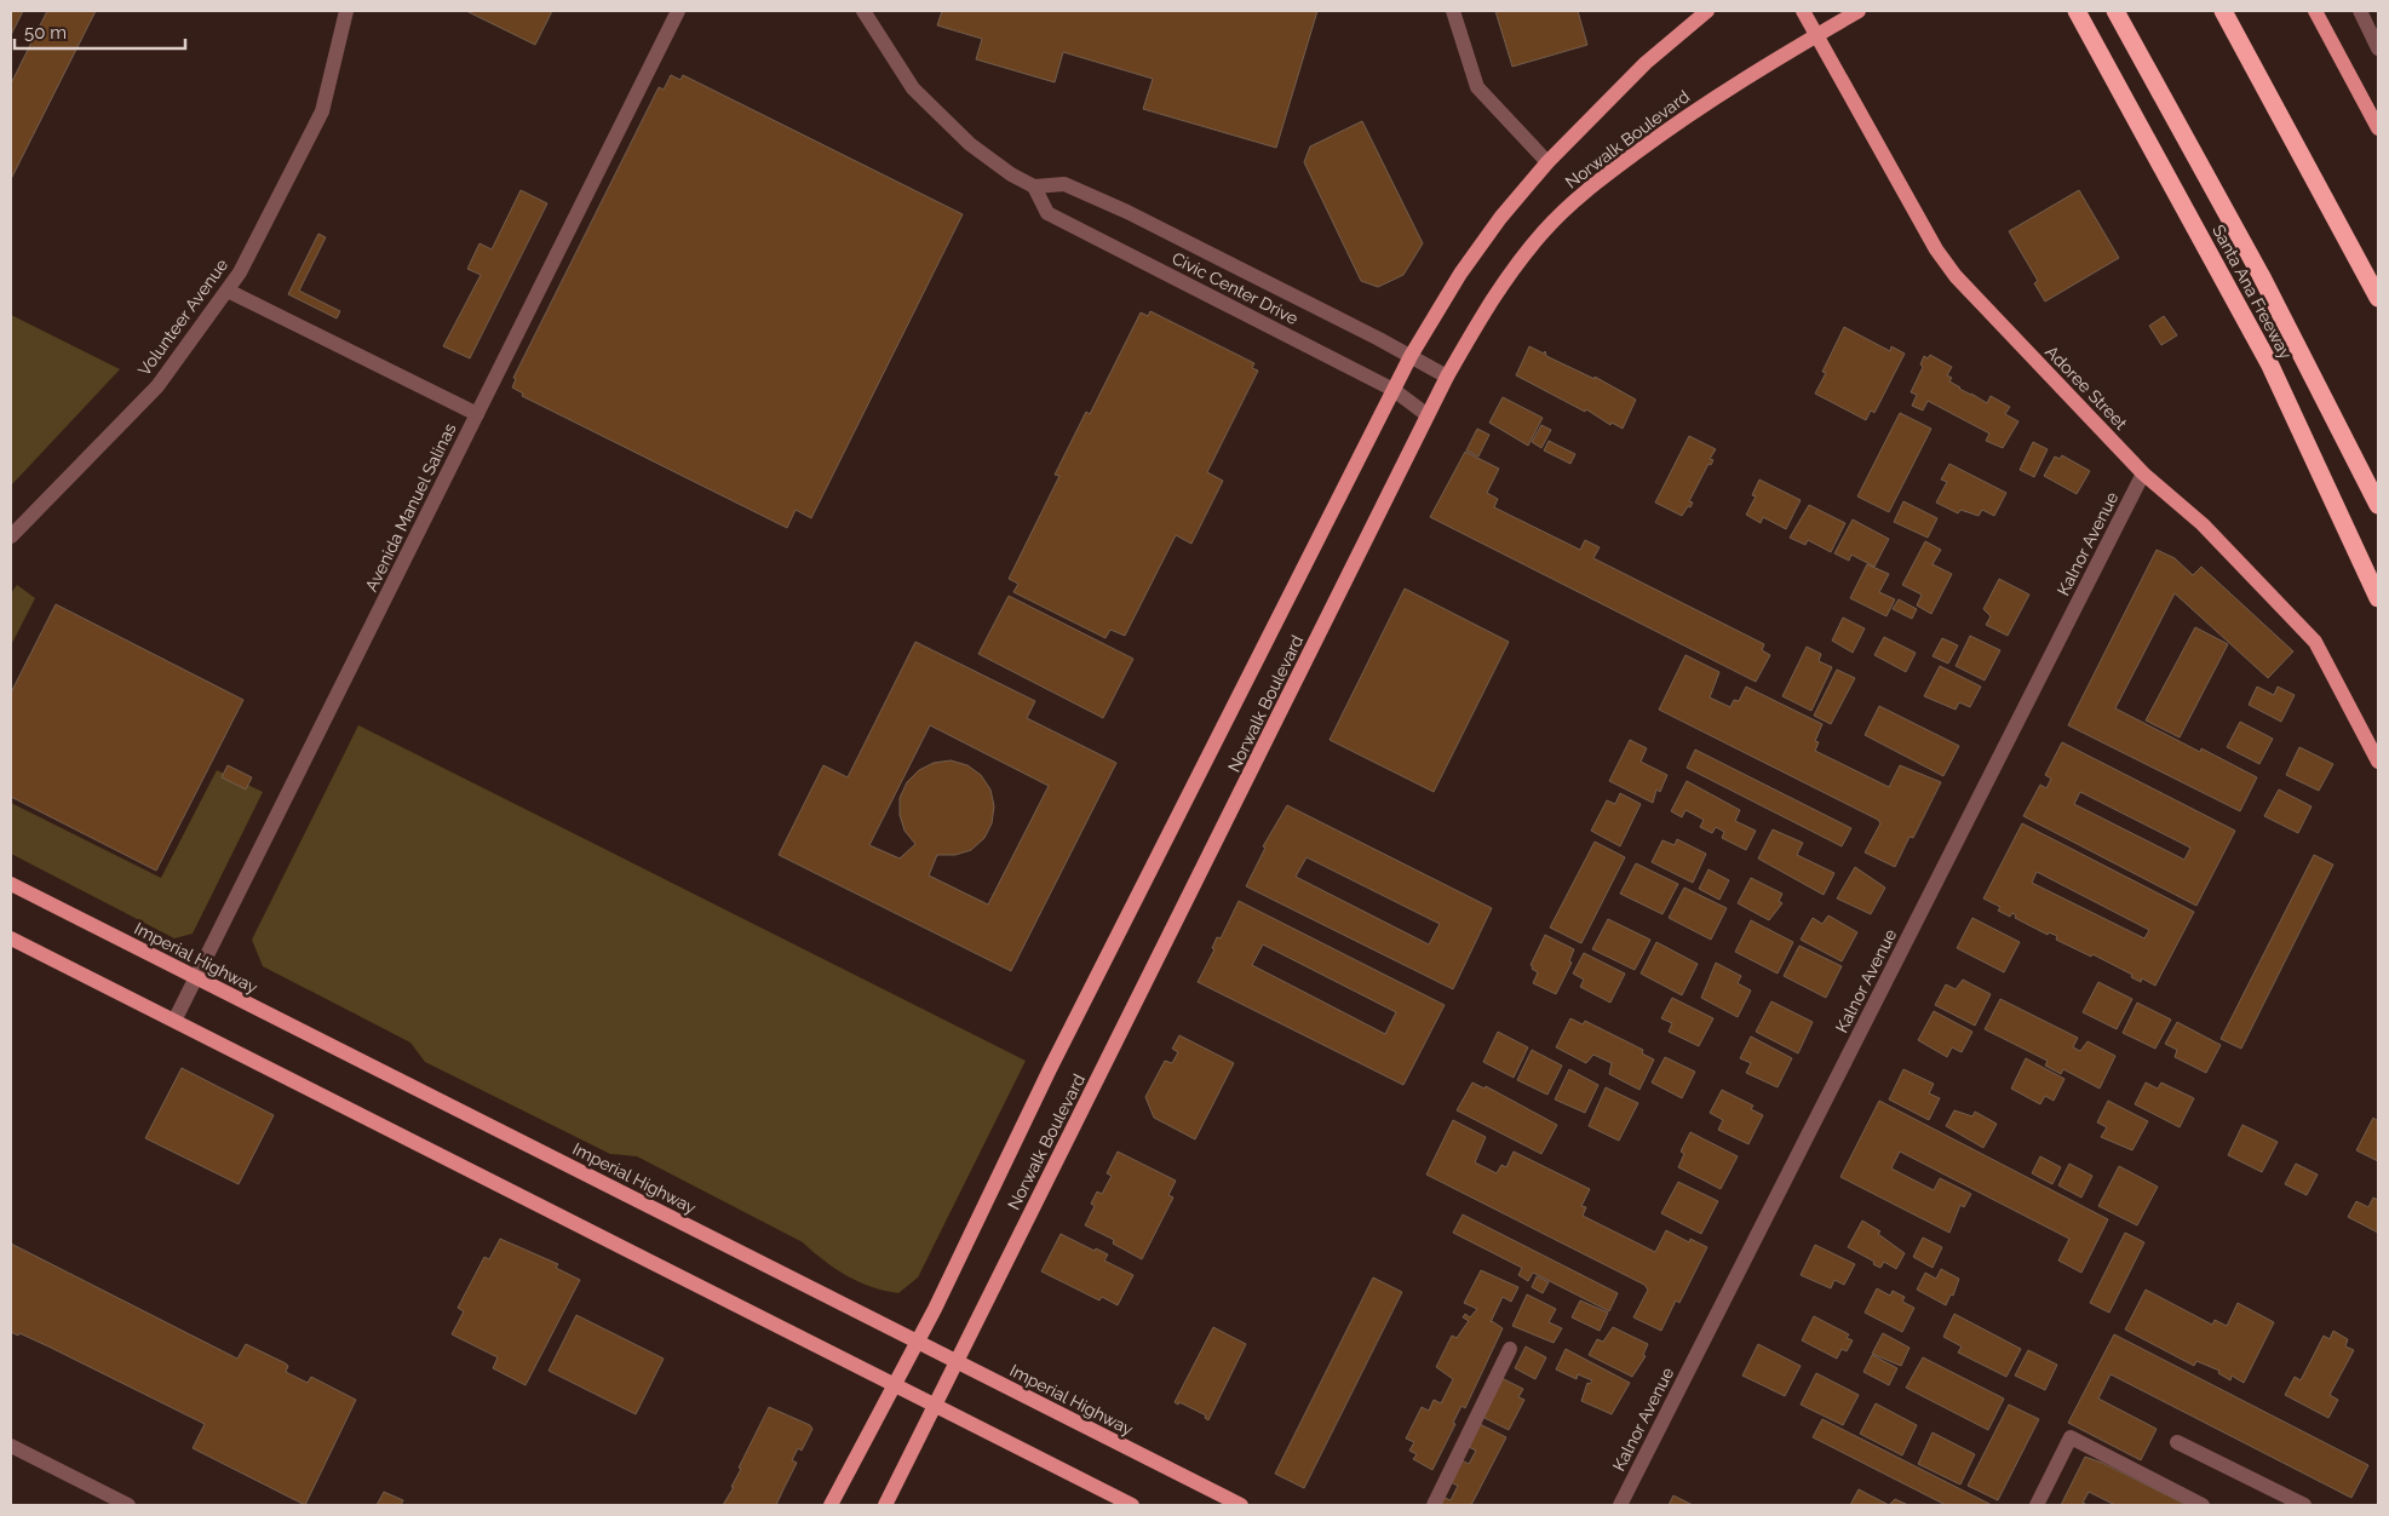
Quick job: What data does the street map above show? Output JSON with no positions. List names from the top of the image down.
{
  "streets": {
    "highway": ["Santa Ana Freeway"],
    "main road": ["Norwalk Boulevard", "Adoree Street", "Imperial Highway"],
    "street": [
      "Civic Center Drive",
      "Volunteer Avenue",
      "Avenida Manuel Salinas",
      "Kalnor Avenue"
    ]
  },
  "crossings": [
    ["Norwalk Boulevard", "Civic Center Drive"],
    ["Norwalk Boulevard", "Adoree Street"],
    ["Norwalk Boulevard", "Imperial Highway"],
    ["Adoree Street", "Kalnor Avenue"],
    ["Avenida Manuel Salinas", "Imperial Highway"]
  ],
  "scale_bar": "50 m"
}
